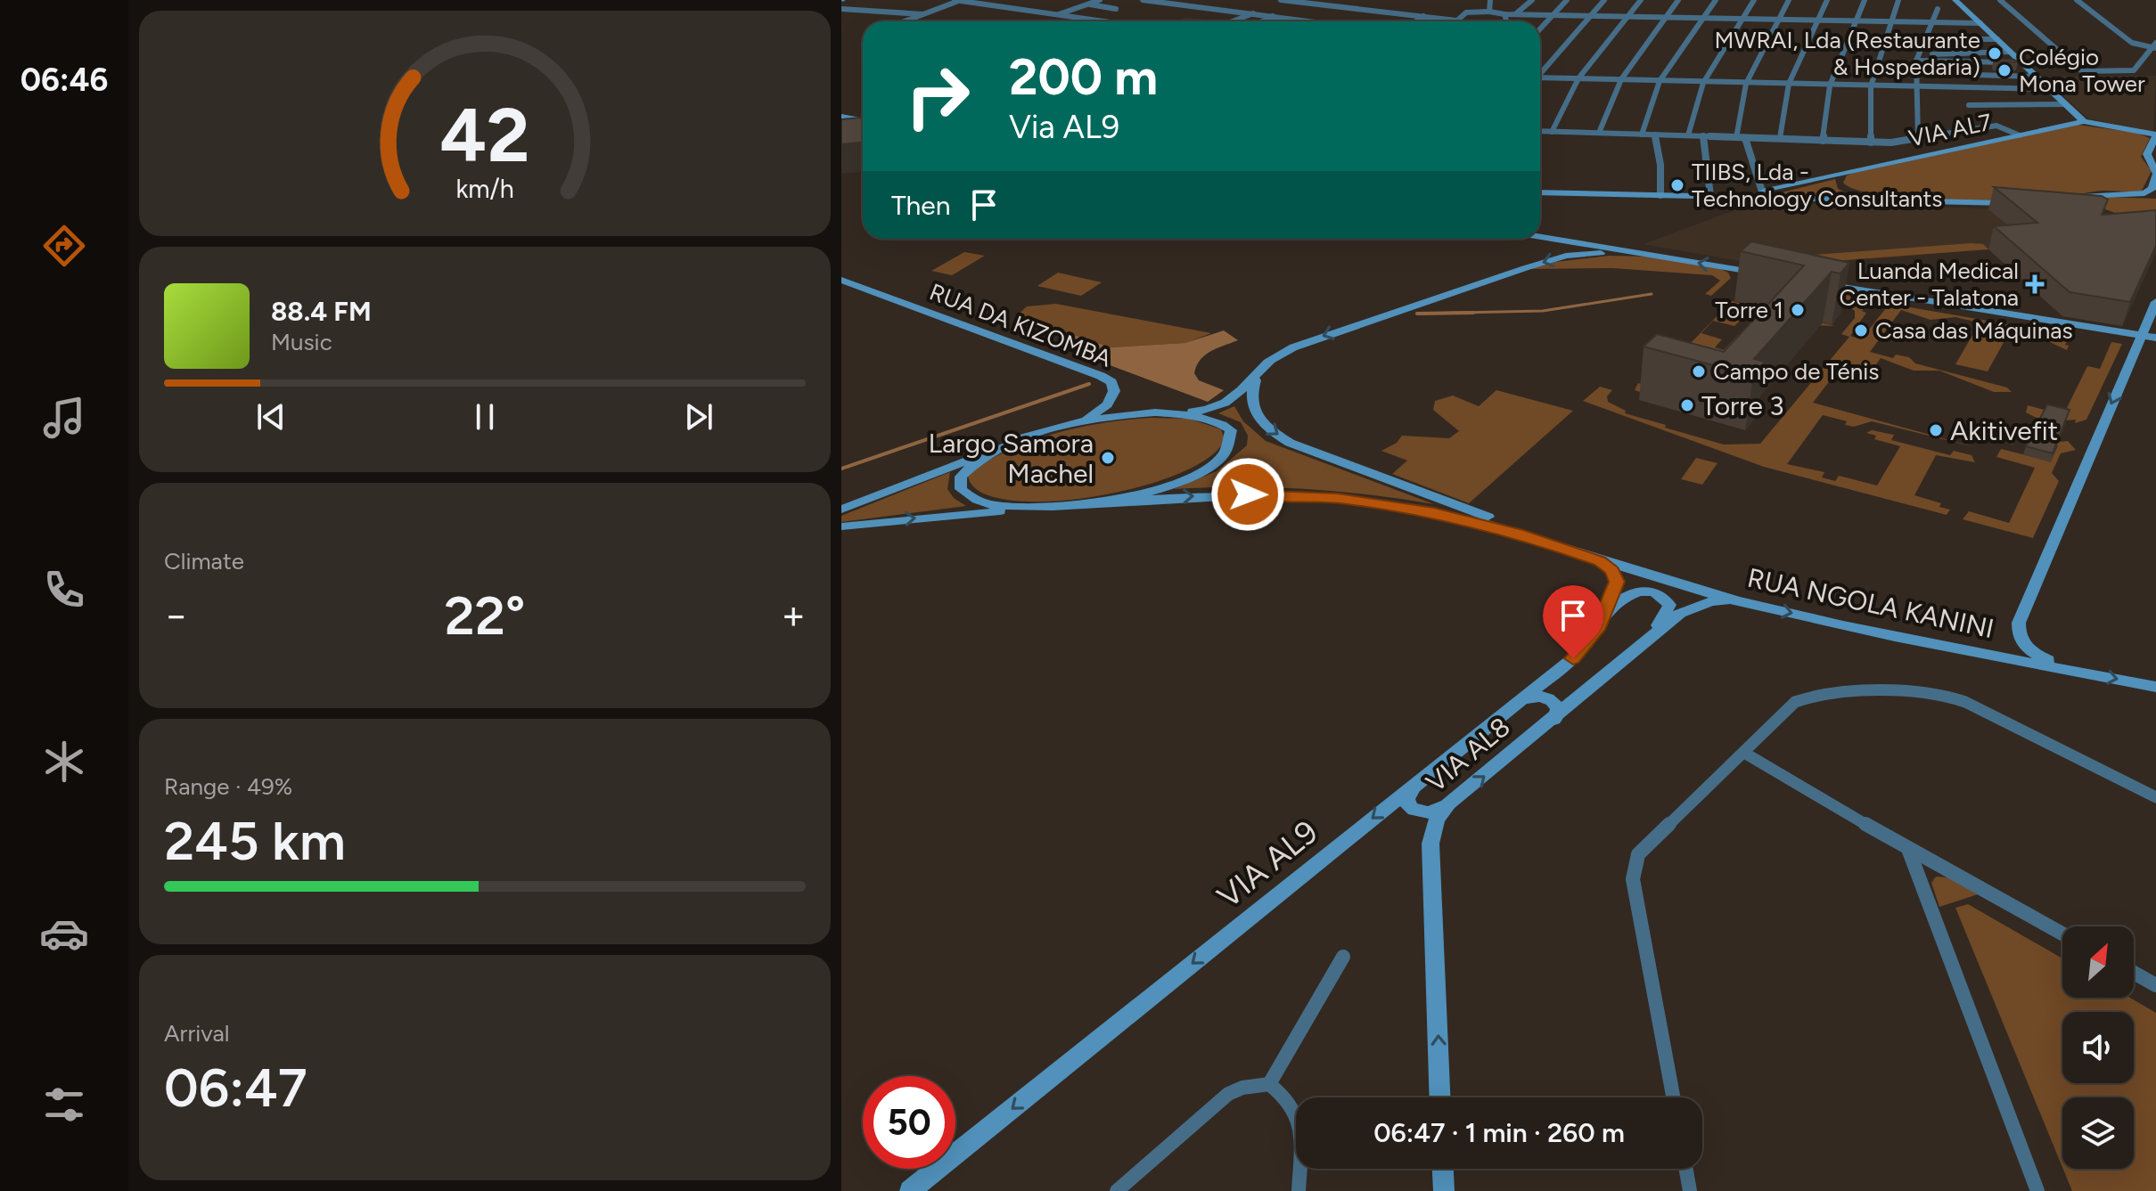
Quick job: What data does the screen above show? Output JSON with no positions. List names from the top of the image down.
{
  "streets": {
    "street": [
      "VIA AL7",
      "RUA DA KIZOMBA",
      "RUA NGOLA KANINI",
      "VIA AL8",
      "VIA AL9"
    ]
  },
  "crossings": [
    ["RUA NGOLA KANINI", "VIA AL8"],
    ["RUA NGOLA KANINI", "VIA AL9"]
  ],
  "one_way": ["RUA NGOLA KANINI", "VIA AL8"],
  "places": {
    "other": [
      "MWRAI, Lda (Restaurante & Hospedaria)",
      "Colégio Mona Tower",
      "TIIBS, Lda - Technology Consultants",
      "Torre 1",
      "Casa das Máquinas",
      "Campo de Ténis",
      "Torre 3",
      "Akitivefit",
      "Largo Samora Machel"
    ],
    "health": ["Luanda Medical Center - Talatona"]
  },
  "north": "top right",
  "page": {
    "tabs": "06:46",
    "turn": ["200 m", "Via AL9"],
    "then": "Then",
    "song": ["88.4 FM", "Music"],
    "tile": [
      "Climate",
      ["Range · 49%", "245 km"],
      ["Arrival", "06:47"]
    ],
    "heat": ["−", "22°", "+"],
    "limit": "50",
    "trip": "06:47 · 1 min · 260 m",
    "gauge": ["42", "km/h"]
  }
}
